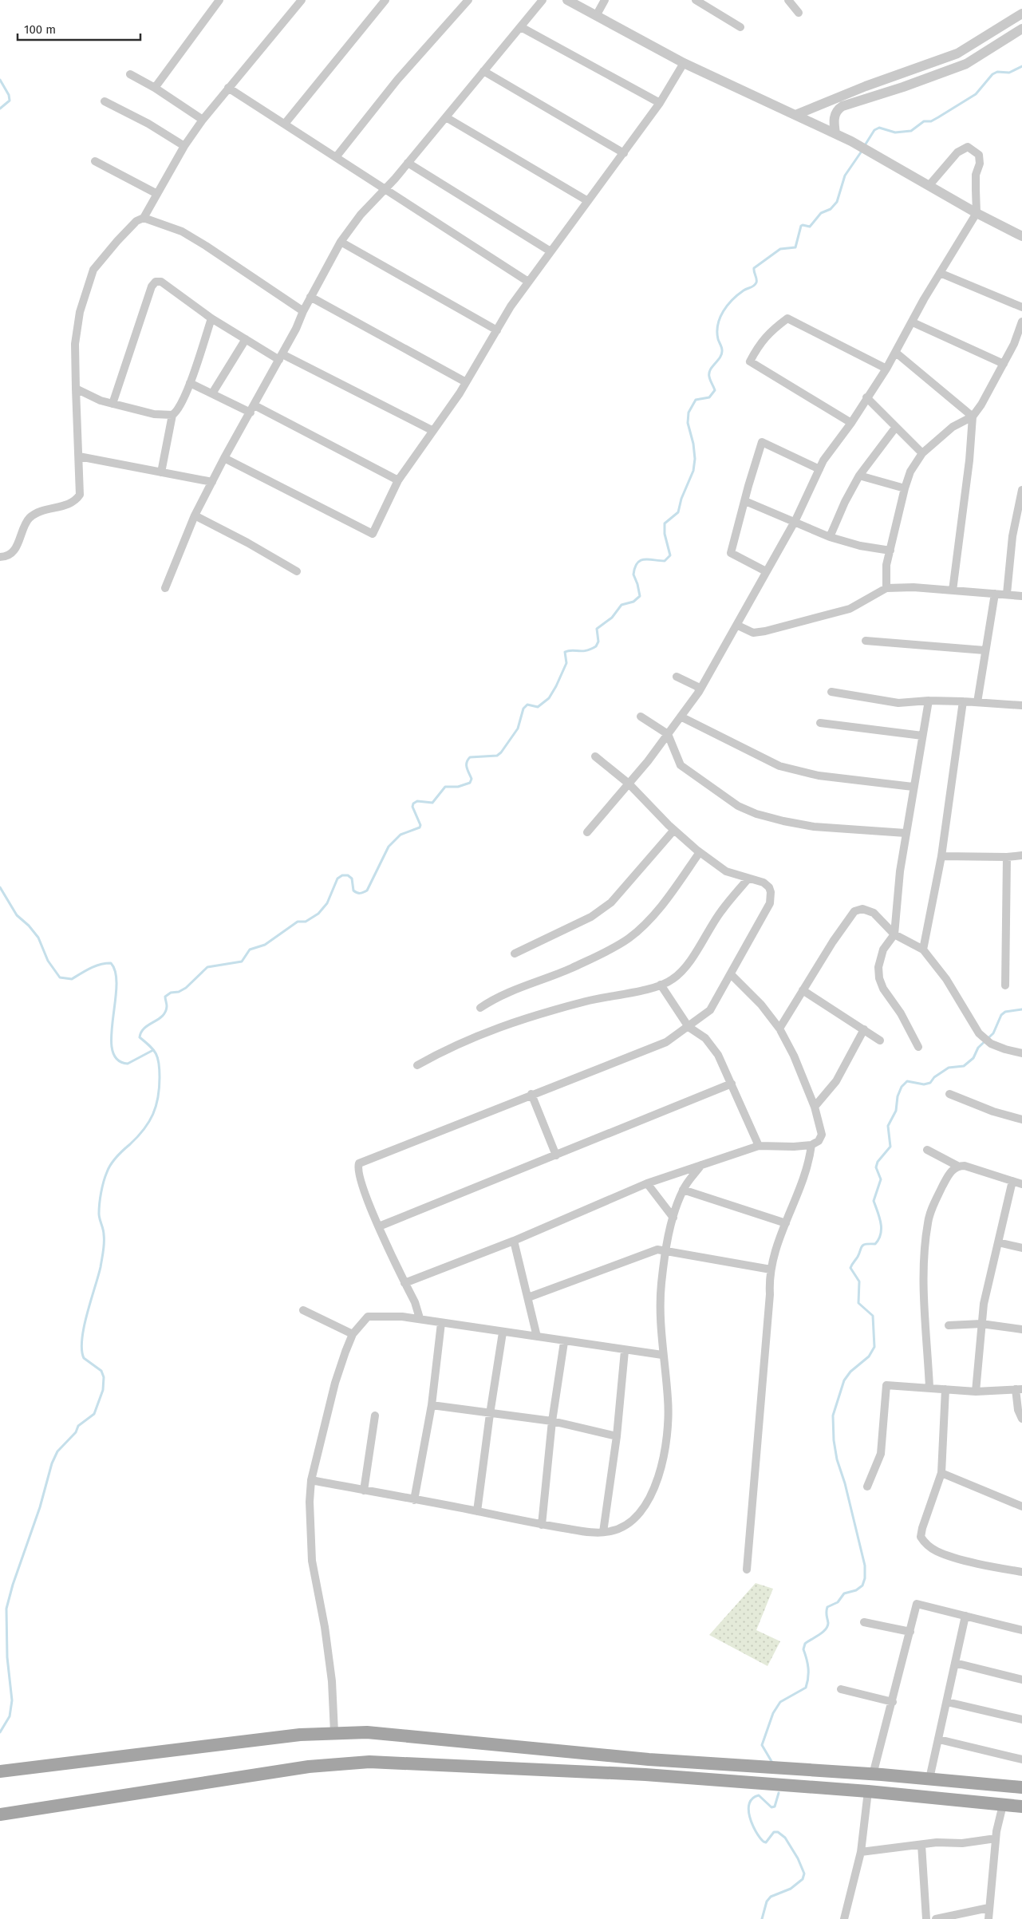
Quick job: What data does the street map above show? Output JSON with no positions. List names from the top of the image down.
{
  "scale_bar": "100 m"
}
